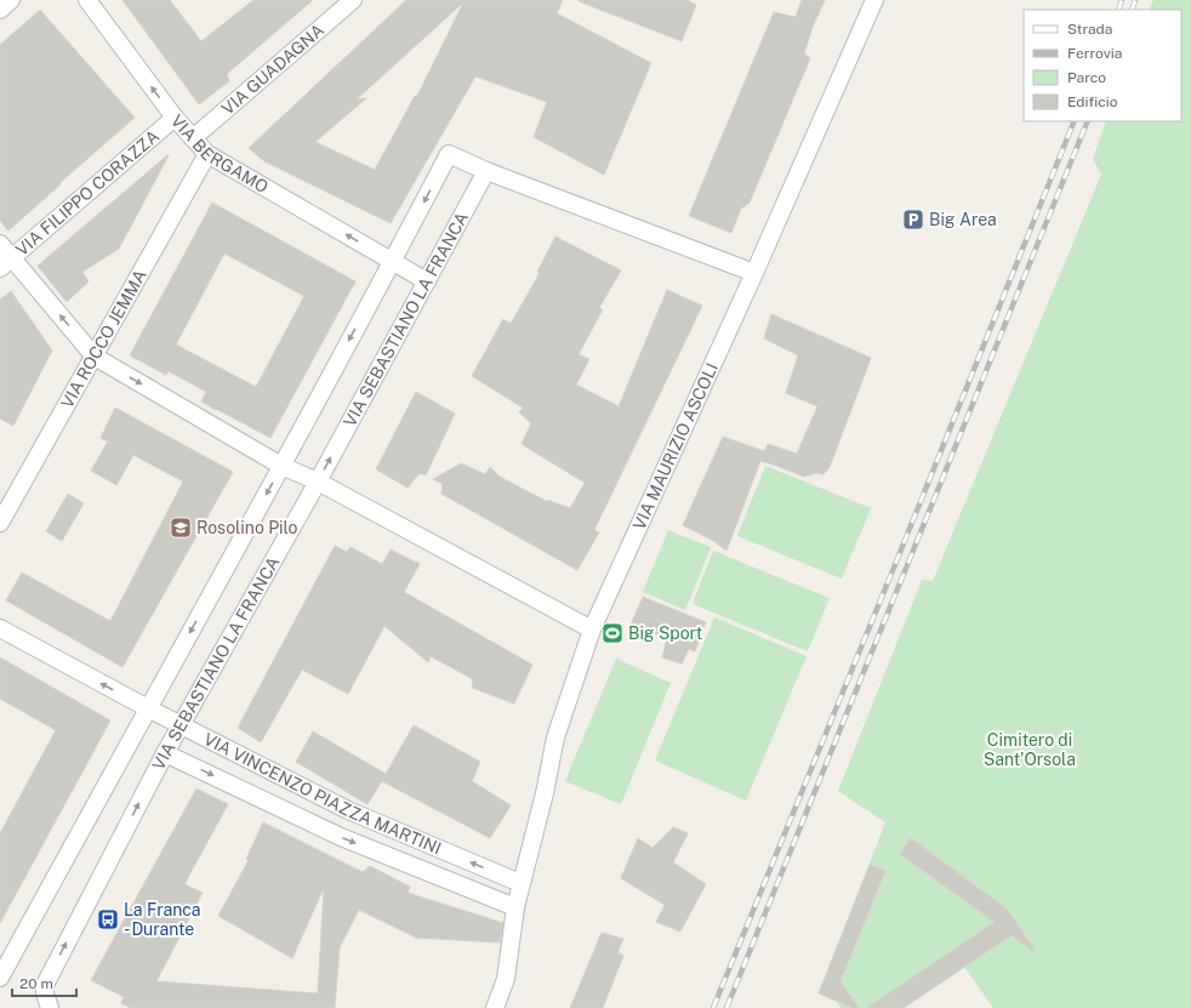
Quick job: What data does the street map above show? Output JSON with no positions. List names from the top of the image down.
{
  "streets": {
    "street": [
      "VIA GUADAGNA",
      "VIA BERGAMO",
      "VIA FILIPPO CORAZZA",
      "VIA SEBASTIANO LA FRANCA",
      "VIA ROCCO JEMMA",
      "VIA MAURIZIO ASCOLI",
      "VIA VINCENZO PIAZZA MARTINI"
    ]
  },
  "crossings": [
    ["VIA GUADAGNA", "VIA BERGAMO"],
    ["VIA BERGAMO", "VIA FILIPPO CORAZZA"],
    ["VIA BERGAMO", "VIA SEBASTIANO LA FRANCA"],
    ["VIA BERGAMO", "VIA ROCCO JEMMA"],
    ["VIA SEBASTIANO LA FRANCA", "VIA VINCENZO PIAZZA MARTINI"],
    ["VIA MAURIZIO ASCOLI", "VIA VINCENZO PIAZZA MARTINI"]
  ],
  "one_way": ["VIA BERGAMO"],
  "parks": ["Cimitero di Sant'Orsola"],
  "places": {
    "parking": ["Big Area"],
    "school or university": ["Rosolino Pilo"],
    "sports": ["Big Sport"],
    "bus stop": ["La Franca - Durante"]
  },
  "legend": [
    "Strada",
    "Ferrovia",
    "Parco",
    "Edificio"
  ],
  "scale_bar": "20 m"
}
